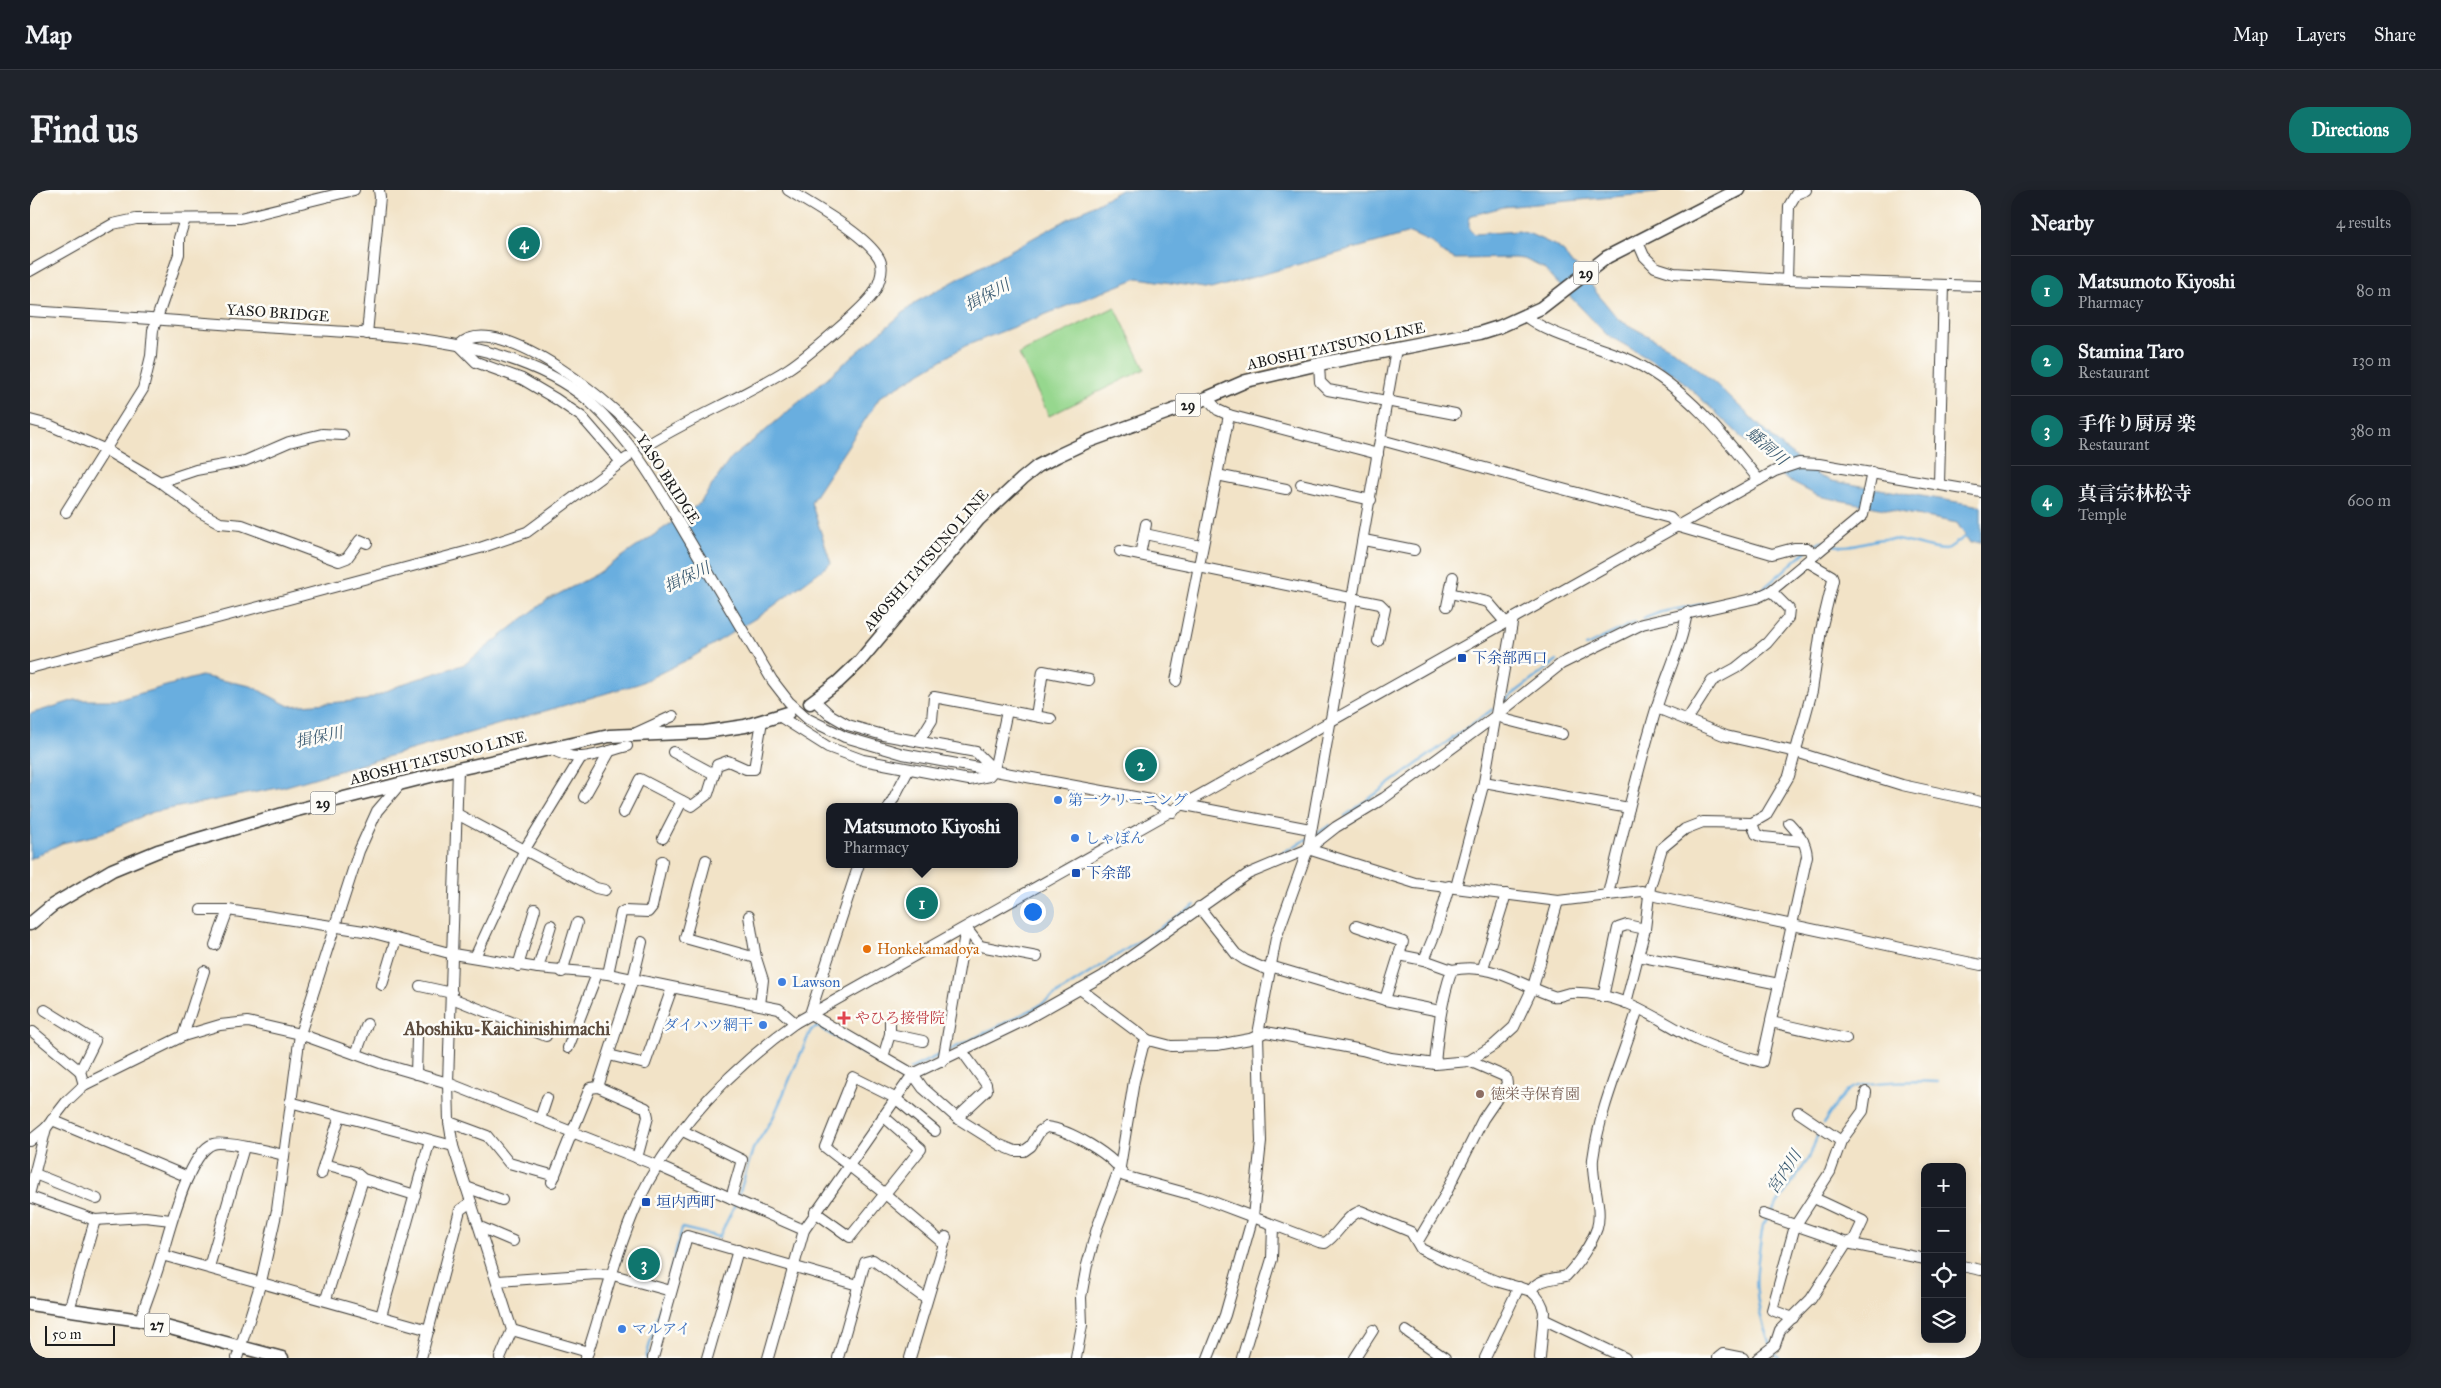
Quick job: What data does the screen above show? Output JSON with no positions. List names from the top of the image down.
{
  "streets": {
    "main road": ["29", "ABOSHI TATSUNO LINE", "27"],
    "street": ["YASO BRIDGE"]
  },
  "districts": ["Aboshiku-Kaichinishimachi"],
  "water": ["揖保川", "蟠洞川", "宮内川"],
  "places": {
    "transit": ["下余部西口", "下余部", "垣内西町"],
    "other": [
      "第一クリーニング",
      "しゃぼん",
      "Honkekamadoya",
      "Lawson",
      "ダイハツ網干",
      "徳栄寺保育園",
      "マルアイ"
    ],
    "health": ["やひろ接骨院"]
  },
  "scale_bar": "50 m",
  "page": {
    "header": "Map",
    "nav": ["Map", "Layers", "Share"],
    "buttons": "Directions",
    "title": "Find us",
    "heading": ["Nearby", "4 results"],
    "pins": [
      "4",
      "2",
      "1",
      "3"
    ],
    "list": [
      {
        "mark": "1",
        "name": "Matsumoto Kiyoshi",
        "note": "Pharmacy",
        "value": "80 m"
      },
      {
        "mark": "2",
        "name": "Stamina Taro",
        "note": "Restaurant",
        "value": "130 m"
      },
      {
        "mark": "3",
        "name": "手作り厨房 楽",
        "note": "Restaurant",
        "value": "380 m"
      },
      {
        "mark": "4",
        "name": "真言宗林松寺",
        "note": "Temple",
        "value": "600 m"
      }
    ],
    "popup": ["Matsumoto Kiyoshi", "Pharmacy"],
    "map_buttons": ["+", "−"],
    "scale": "50 m"
  }
}
